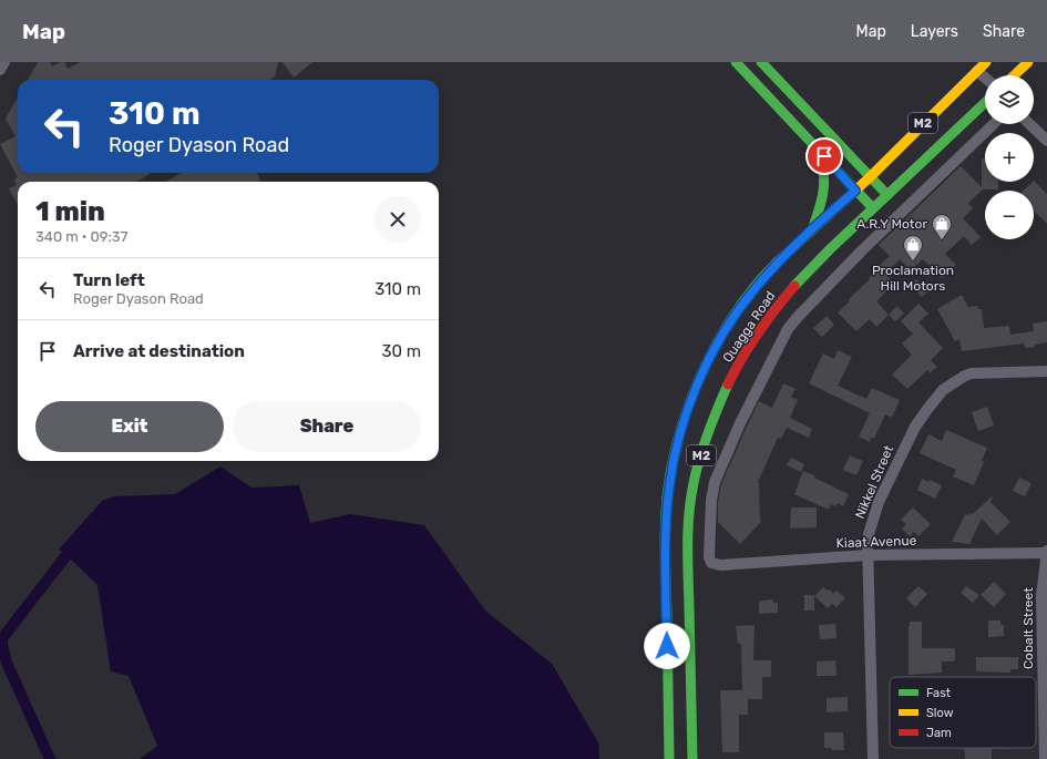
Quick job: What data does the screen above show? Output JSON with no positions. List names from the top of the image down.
{
  "streets": {
    "main road": ["M2", "Quagga Road"],
    "street": ["Nikkel Street", "Kiaat Avenue", "Cobalt Street"]
  },
  "crossings": [
    ["Nikkel Street", "Kiaat Avenue"],
    ["Kiaat Avenue", "Cobalt Street"]
  ],
  "places": {
    "shop": ["A.R.Y Motor", "Proclamation Hill Motors"]
  },
  "legend": ["Fast", "Slow", "Jam"],
  "page": {
    "header": "Map",
    "nav": ["Map", "Layers", "Share"],
    "map_buttons": ["+", "−"],
    "turn": ["310 m", "Roger Dyason Road"],
    "heading": ["1 min", "340 m · 09:37"],
    "list": [
      {
        "name": "Turn left",
        "note": "Roger Dyason Road",
        "value": "310 m"
      },
      {
        "name": "Arrive at destination",
        "value": "30 m"
      }
    ],
    "buttons": ["Exit", "Share"]
  }
}
